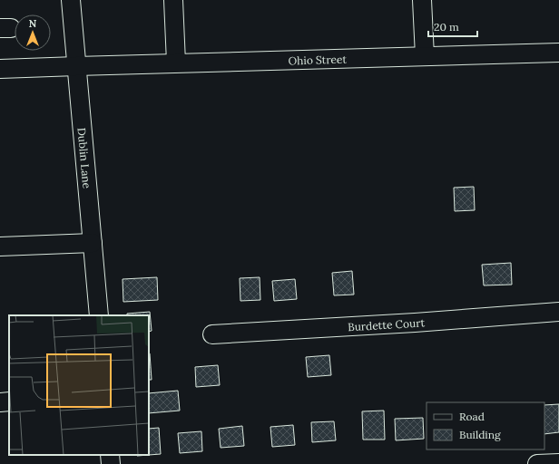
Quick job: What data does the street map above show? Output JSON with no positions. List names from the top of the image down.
{
  "streets": {
    "street": ["Ohio Street", "Dublin Lane", "Burdette Court"]
  },
  "crossings": [
    ["Ohio Street", "Dublin Lane"]
  ],
  "legend": ["Road", "Building"],
  "scale_bar": "20 m",
  "north": "top"
}
